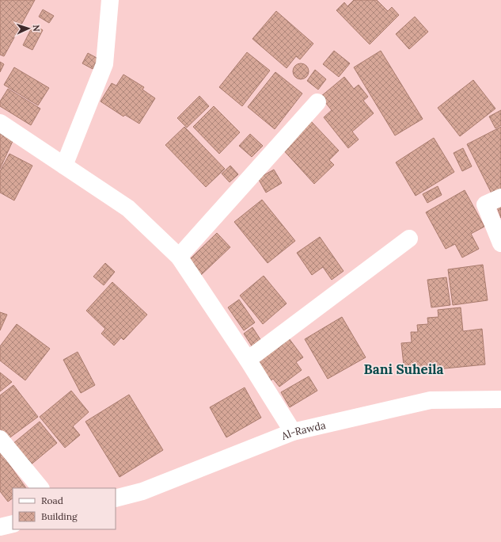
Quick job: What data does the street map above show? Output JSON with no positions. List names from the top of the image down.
{
  "streets": {
    "street": ["Al-Rawda"]
  },
  "districts": ["Bani Suheila"],
  "legend": ["Road", "Building"],
  "north": "right"
}
